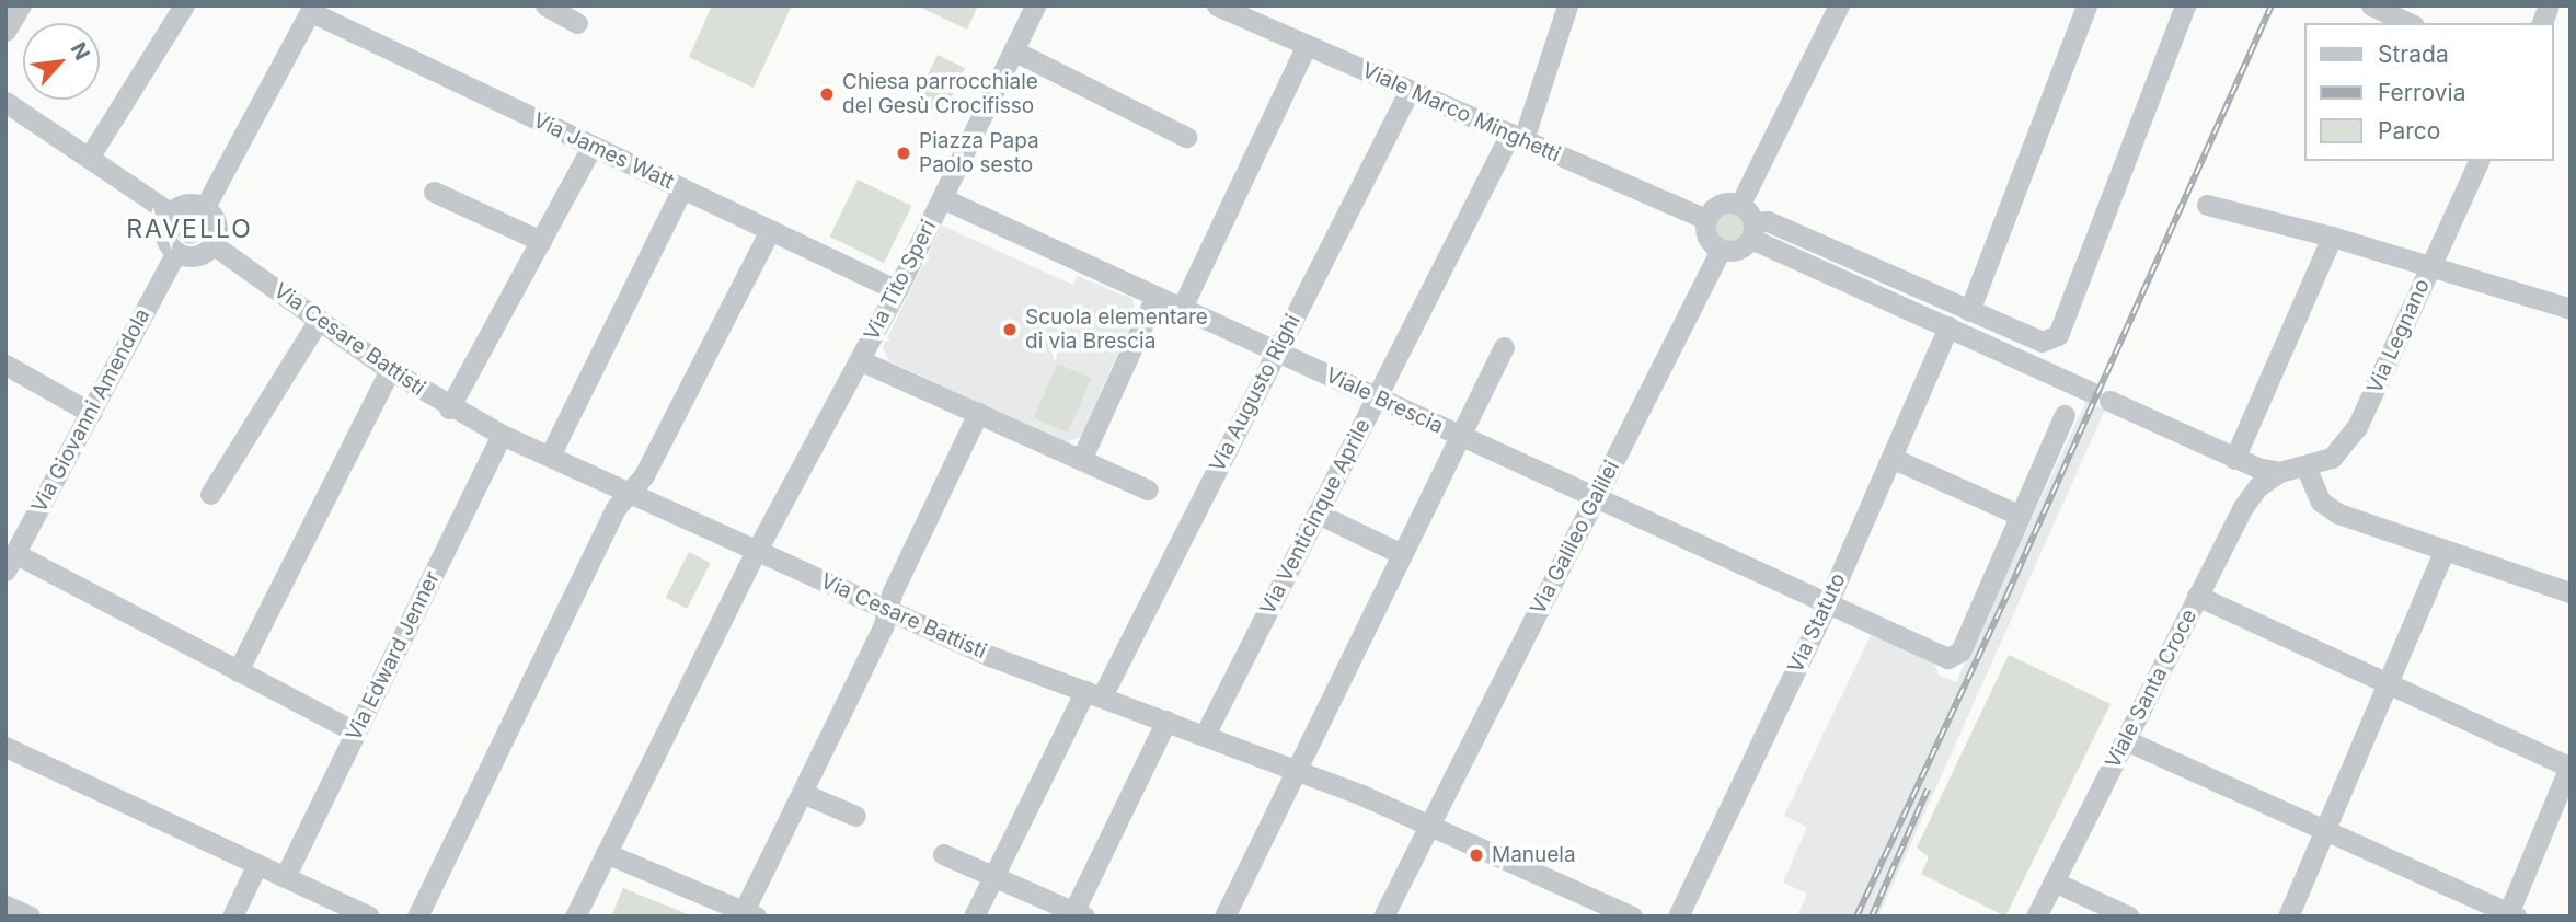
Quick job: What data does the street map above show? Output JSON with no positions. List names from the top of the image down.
{
  "streets": {
    "street": [
      "Viale Marco Minghetti",
      "Via James Watt",
      "Via Tito Speri",
      "Via Legnano",
      "Via Cesare Battisti",
      "Via Augusto Righi",
      "Viale Brescia",
      "Via Giovanni Amendola",
      "Via Venticinque Aprile",
      "Via Galileo Galilei",
      "Via Statuto",
      "Via Edward Jenner",
      "Viale Santa Croce"
    ]
  },
  "crossings": [
    ["Viale Marco Minghetti", "Via Augusto Righi"],
    ["Viale Marco Minghetti", "Via Venticinque Aprile"],
    ["Viale Marco Minghetti", "Via Galileo Galilei"],
    ["Via James Watt", "Via Tito Speri"],
    ["Via Tito Speri", "Via Cesare Battisti"],
    ["Via Tito Speri", "Viale Brescia"],
    ["Via Legnano", "Viale Santa Croce"],
    ["Via Cesare Battisti", "Via Augusto Righi"],
    ["Via Cesare Battisti", "Via Giovanni Amendola"],
    ["Via Cesare Battisti", "Via Venticinque Aprile"],
    ["Via Cesare Battisti", "Via Galileo Galilei"],
    ["Via Cesare Battisti", "Via Edward Jenner"],
    ["Via Augusto Righi", "Viale Brescia"],
    ["Viale Brescia", "Via Venticinque Aprile"],
    ["Viale Brescia", "Via Galileo Galilei"],
    ["Viale Brescia", "Via Statuto"]
  ],
  "districts": ["RAVELLO"],
  "places": [
    "Chiesa parrocchiale del Gesù Crocifisso",
    "Piazza Papa Paolo sesto",
    "Scuola elementare di via Brescia",
    "Manuela"
  ],
  "legend": ["Strada", "Ferrovia", "Parco"],
  "north": "top right"
}
